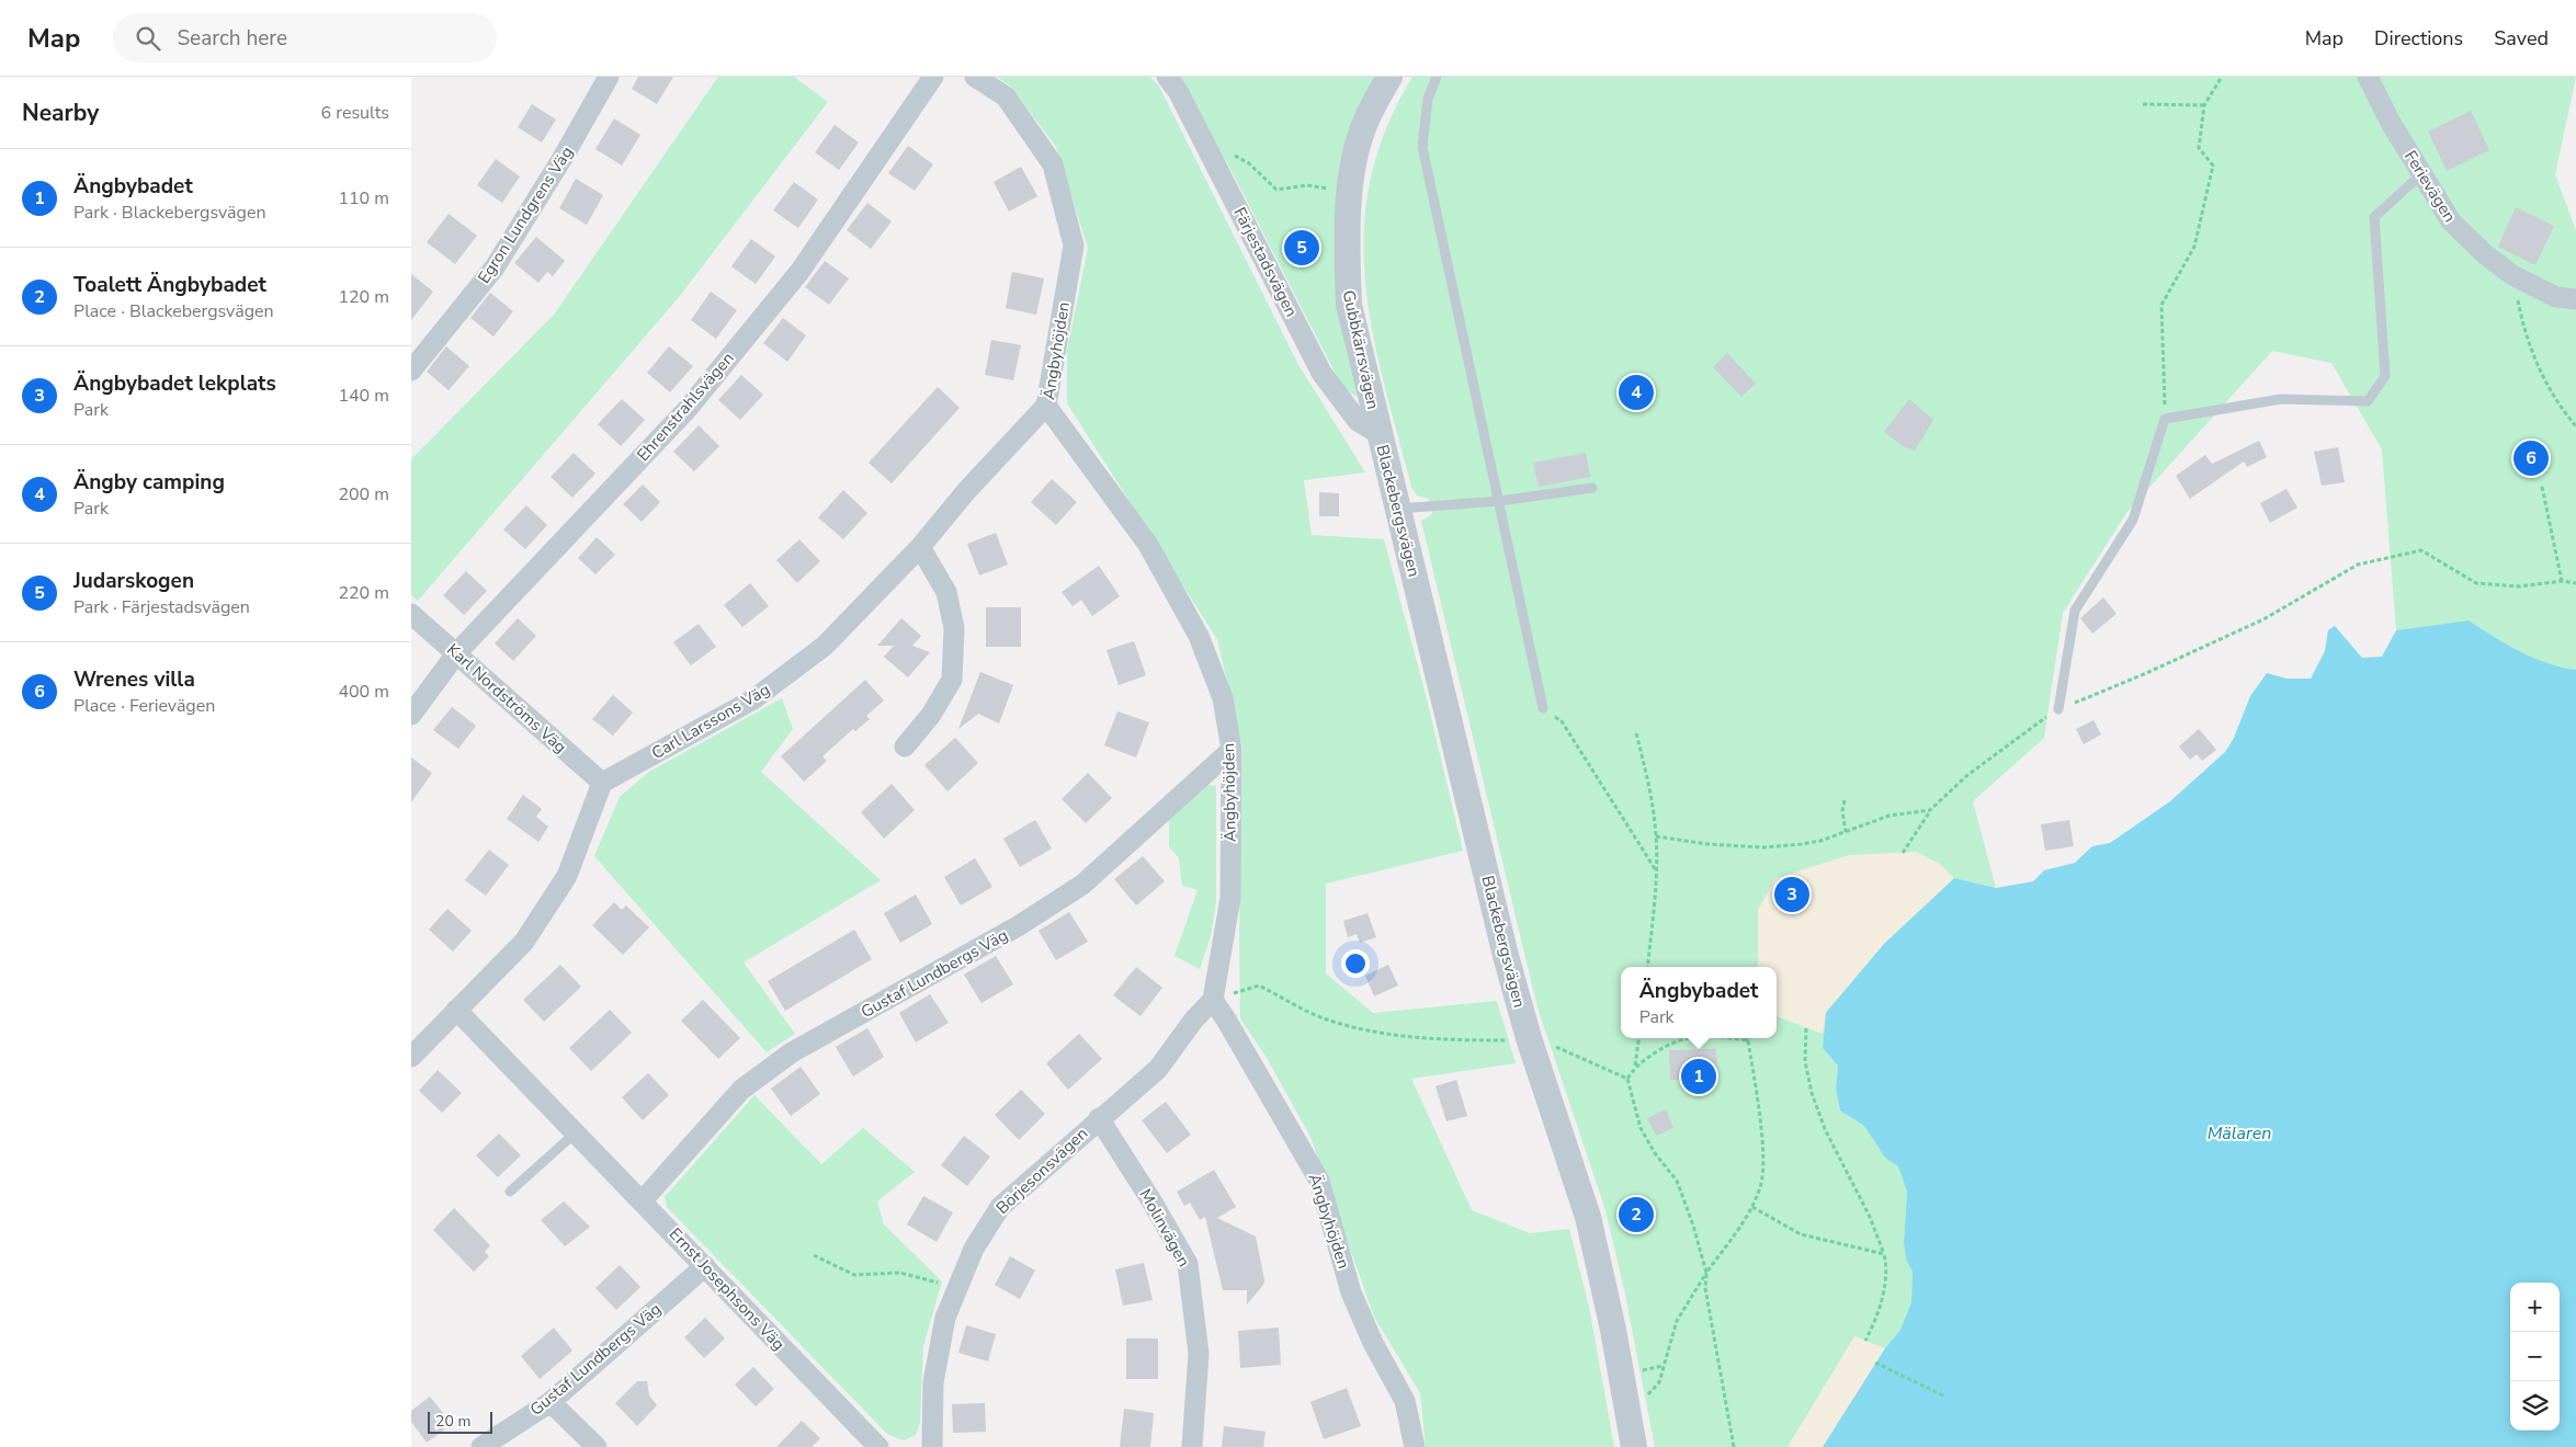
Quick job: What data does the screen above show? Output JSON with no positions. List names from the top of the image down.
{
  "streets": {
    "street": [
      "Ferievägen",
      "Egron Lundgrens Väg",
      "Färjestadsvägen",
      "Gubbkärrsvägen",
      "Ängbyhöjden",
      "Ehrenstrahlsvägen",
      "Blackebergsvägen",
      "Karl Nordströms Väg",
      "Carl Larssons Väg",
      "Gustaf Lundbergs Väg",
      "Börjesonsvägen",
      "Molinvägen",
      "Ernst Josephsons Väg"
    ]
  },
  "crossings": [
    ["Färjestadsvägen", "Gubbkärrsvägen"],
    ["Färjestadsvägen", "Blackebergsvägen"],
    ["Gubbkärrsvägen", "Blackebergsvägen"],
    ["Ängbyhöjden", "Carl Larssons Väg"],
    ["Ängbyhöjden", "Gustaf Lundbergs Väg"],
    ["Ängbyhöjden", "Börjesonsvägen"],
    ["Ehrenstrahlsvägen", "Karl Nordströms Väg"],
    ["Karl Nordströms Väg", "Carl Larssons Väg"],
    ["Gustaf Lundbergs Väg", "Ernst Josephsons Väg"],
    ["Börjesonsvägen", "Molinvägen"]
  ],
  "water": ["Mälaren"],
  "scale_bar": "20 m",
  "page": {
    "header": "Map",
    "search": "Search here",
    "nav": ["Map", "Directions", "Saved"],
    "heading": ["Nearby", "6 results"],
    "list": [
      {
        "mark": "1",
        "name": "Ängbybadet",
        "note": "Park · Blackebergsvägen",
        "value": "110 m"
      },
      {
        "mark": "2",
        "name": "Toalett Ängbybadet",
        "note": "Place · Blackebergsvägen",
        "value": "120 m"
      },
      {
        "mark": "3",
        "name": "Ängbybadet lekplats",
        "note": "Park",
        "value": "140 m"
      },
      {
        "mark": "4",
        "name": "Ängby camping",
        "note": "Park",
        "value": "200 m"
      },
      {
        "mark": "5",
        "name": "Judarskogen",
        "note": "Park · Färjestadsvägen",
        "value": "220 m"
      },
      {
        "mark": "6",
        "name": "Wrenes villa",
        "note": "Place · Ferievägen",
        "value": "400 m"
      }
    ],
    "pins": [
      "5",
      "4",
      "6",
      "3",
      "1",
      "2"
    ],
    "popup": ["Ängbybadet", "Park"],
    "map_buttons": ["+", "−"],
    "scale": "20 m"
  }
}
